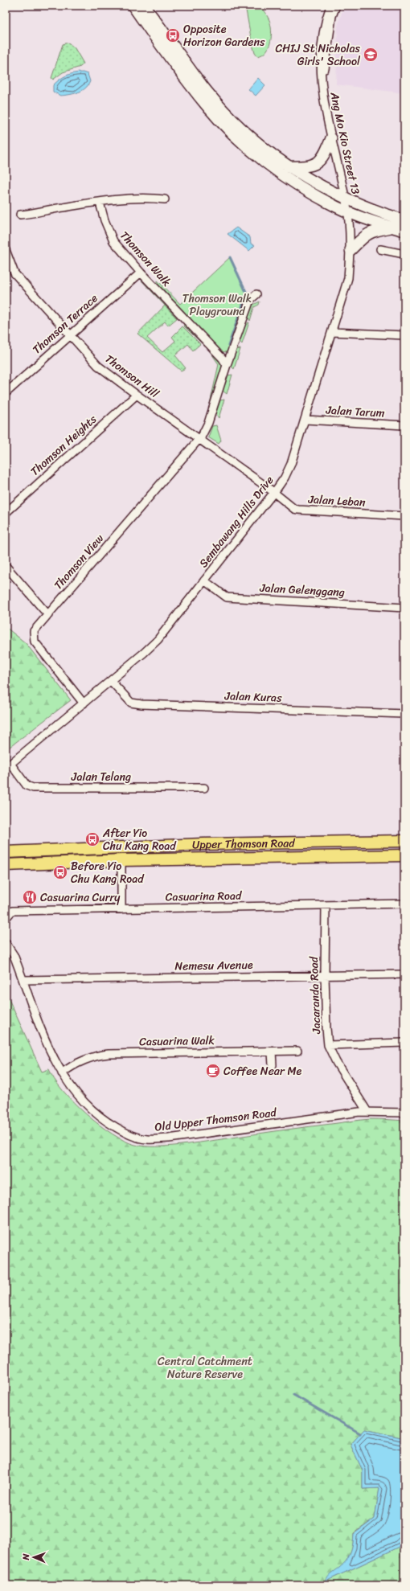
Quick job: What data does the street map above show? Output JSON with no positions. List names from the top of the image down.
{
  "streets": {
    "main road": ["Upper Thomson Road"],
    "street": [
      "Ang Mo Kio Street 13",
      "Thomson Walk",
      "Thomson Terrace",
      "Thomson Hill",
      "Jalan Tarum",
      "Thomson Heights",
      "Jalan Leban",
      "Sembawang Hills Drive",
      "Thomson View",
      "Jalan Gelenggang",
      "Jalan Kuras",
      "Jalan Telang",
      "Casuarina Road",
      "Nemesu Avenue",
      "Jacaranda Road",
      "Casuarina Walk",
      "Old Upper Thomson Road"
    ]
  },
  "crossings": [
    ["Ang Mo Kio Street 13", "Sembawang Hills Drive"],
    ["Thomson Walk", "Thomson Terrace"],
    ["Thomson Terrace", "Thomson Hill"],
    ["Thomson Hill", "Thomson Heights"],
    ["Thomson Hill", "Jalan Leban"],
    ["Thomson Hill", "Sembawang Hills Drive"],
    ["Thomson Hill", "Thomson View"],
    ["Jalan Tarum", "Sembawang Hills Drive"],
    ["Jalan Leban", "Sembawang Hills Drive"],
    ["Sembawang Hills Drive", "Thomson View"],
    ["Sembawang Hills Drive", "Jalan Gelenggang"],
    ["Sembawang Hills Drive", "Jalan Kuras"],
    ["Sembawang Hills Drive", "Jalan Telang"],
    ["Casuarina Road", "Jacaranda Road"],
    ["Nemesu Avenue", "Jacaranda Road"],
    ["Nemesu Avenue", "Old Upper Thomson Road"],
    ["Jacaranda Road", "Old Upper Thomson Road"],
    ["Casuarina Walk", "Old Upper Thomson Road"]
  ],
  "parks": ["Thomson Walk Playground", "Central Catchment Nature Reserve"],
  "places": {
    "bus stop": ["Opposite Horizon Gardens", "After Yio Chu Kang Road", "Before Yio Chu Kang Road"],
    "school or university": ["CHIJ St Nicholas Girls' School"],
    "restaurant": ["Casuarina Curry"],
    "cafe": ["Coffee Near Me"]
  },
  "north": "left"
}
